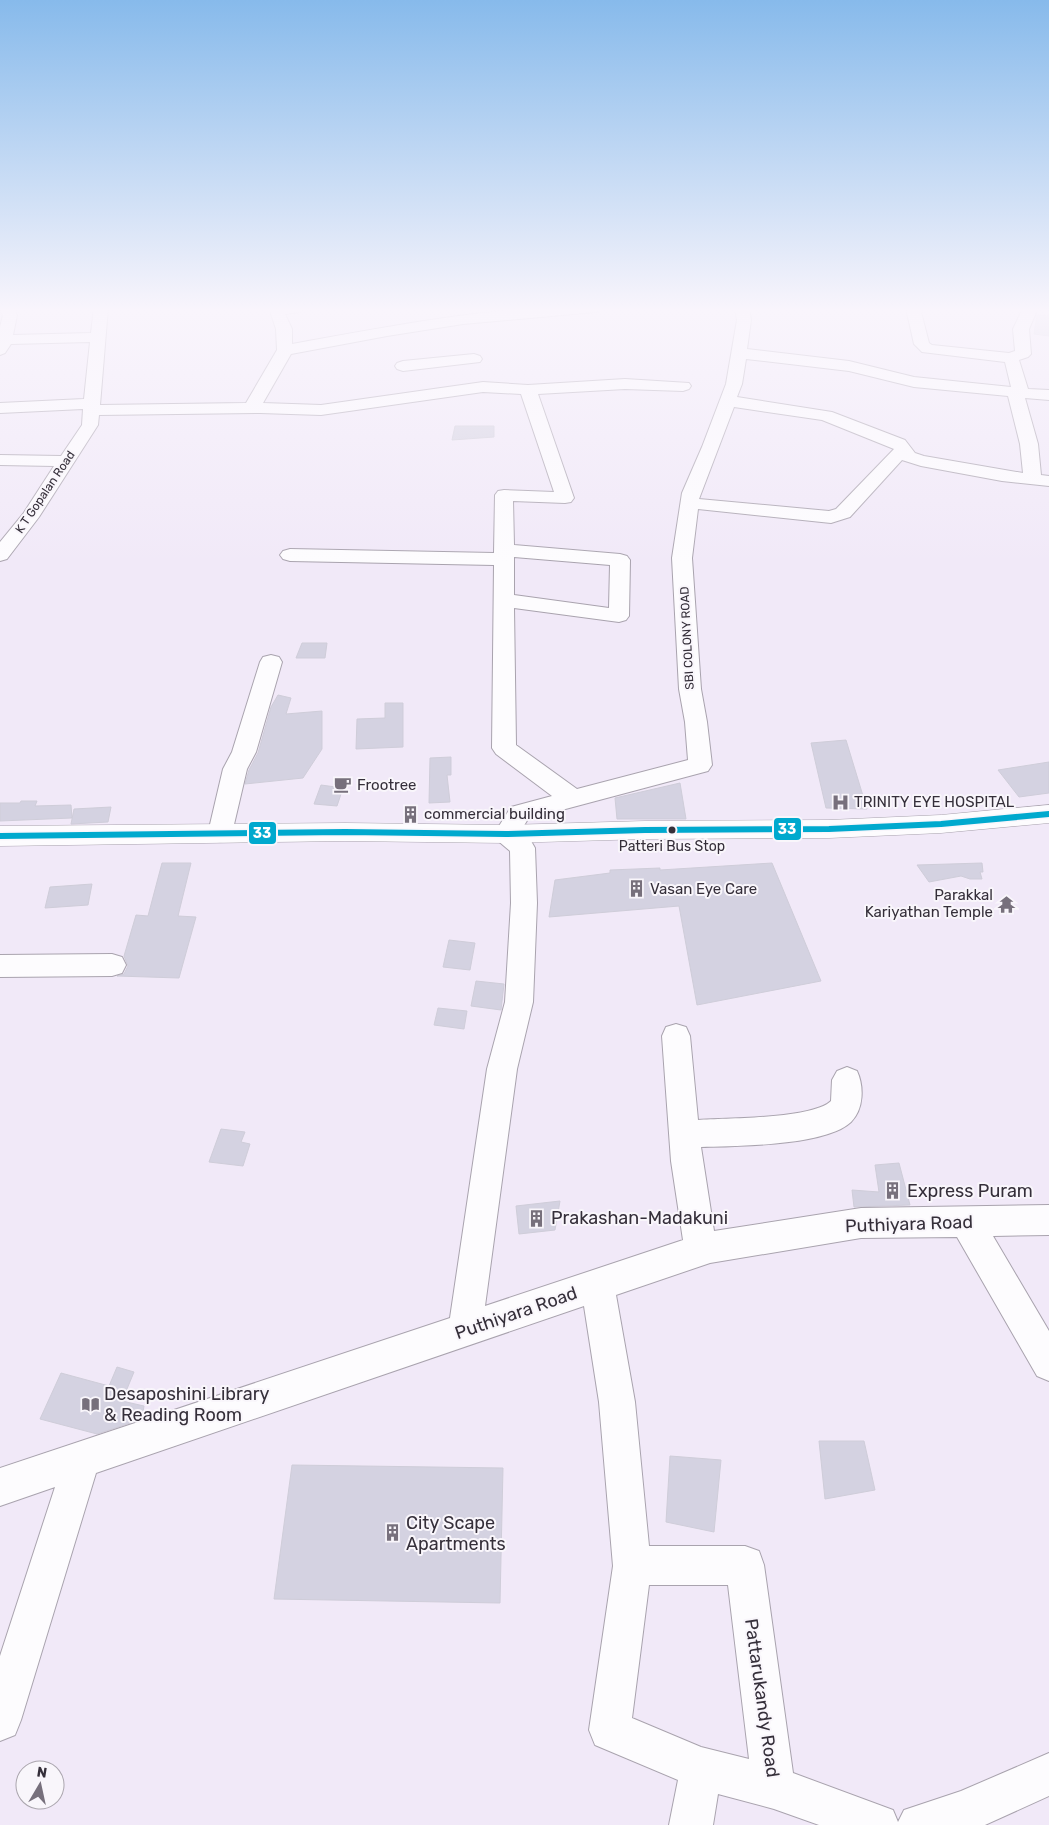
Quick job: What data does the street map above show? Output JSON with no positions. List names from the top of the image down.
{
  "streets": {
    "street": [
      "K T Gopalan Road",
      "SBI COLONY ROAD",
      "Puthiyara Road",
      "Pattarukandy Road"
    ]
  },
  "places": {
    "cafe": ["Frootree"],
    "hospital": ["TRINITY EYE HOSPITAL"],
    "building": [
      "commercial building",
      "Vasan Eye Care",
      "Express Puram",
      "Prakashan-Madakuni",
      "City Scape Apartments"
    ],
    "other": ["Patteri Bus Stop"],
    "temple": ["Parakkal Kariyathan Temple"],
    "library": ["Desaposhini Library & Reading Room"]
  },
  "lines": ["transit line 33"],
  "north": "top"
}
